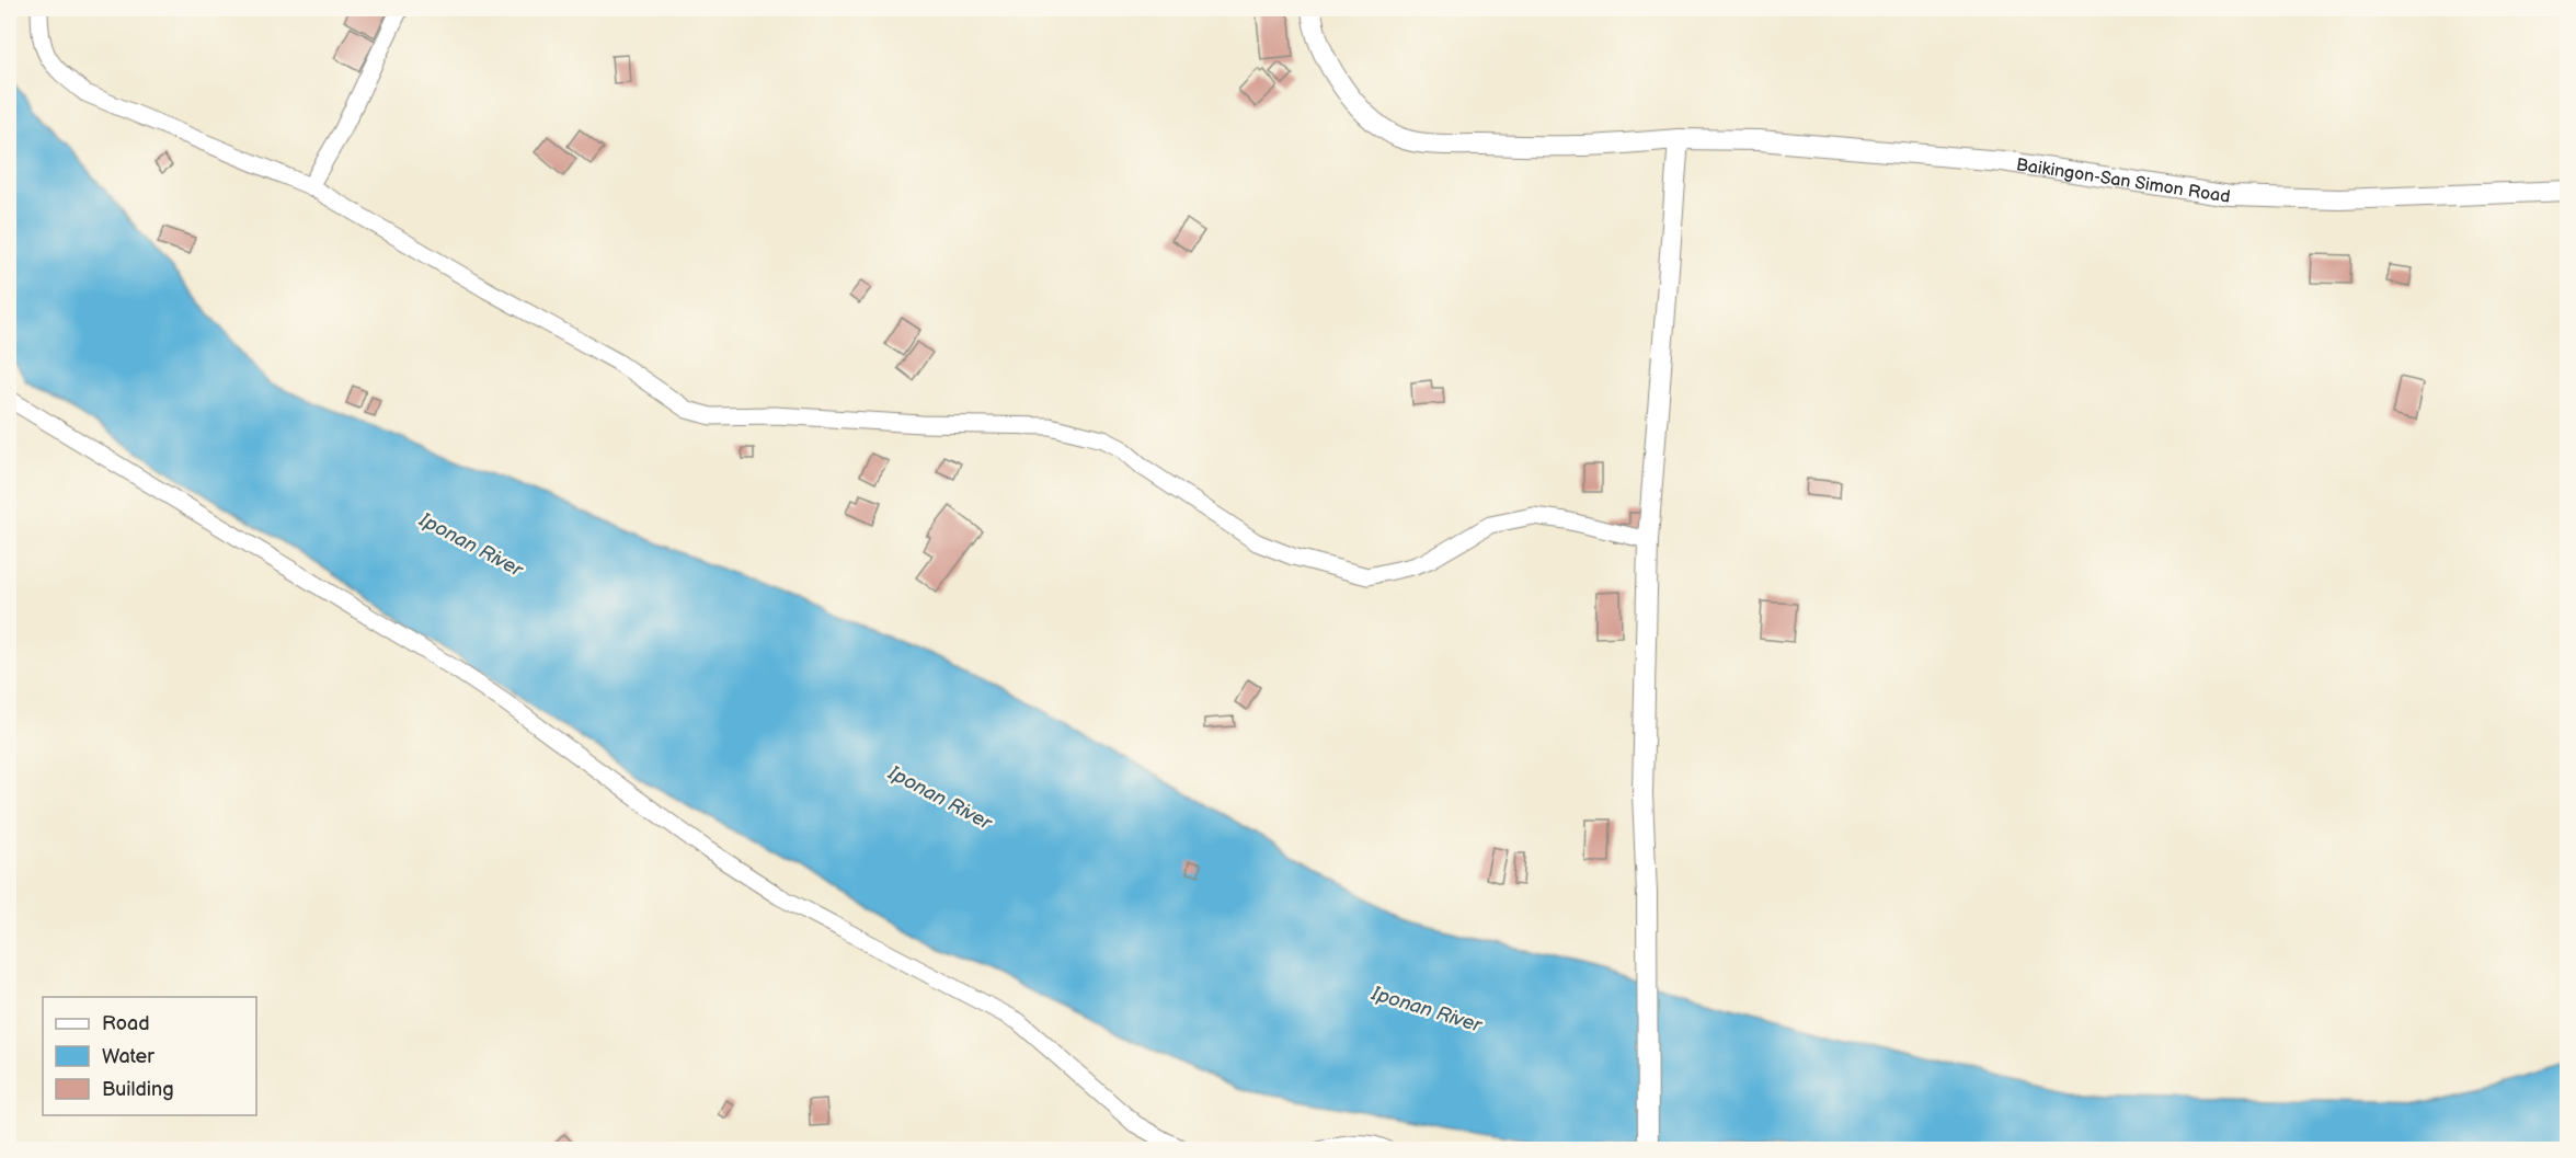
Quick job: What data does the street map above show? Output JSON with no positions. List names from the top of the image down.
{
  "streets": {
    "street": ["Baikingon-San Simon Road"]
  },
  "water": ["Iponan River"],
  "legend": ["Road", "Water", "Building"]
}
